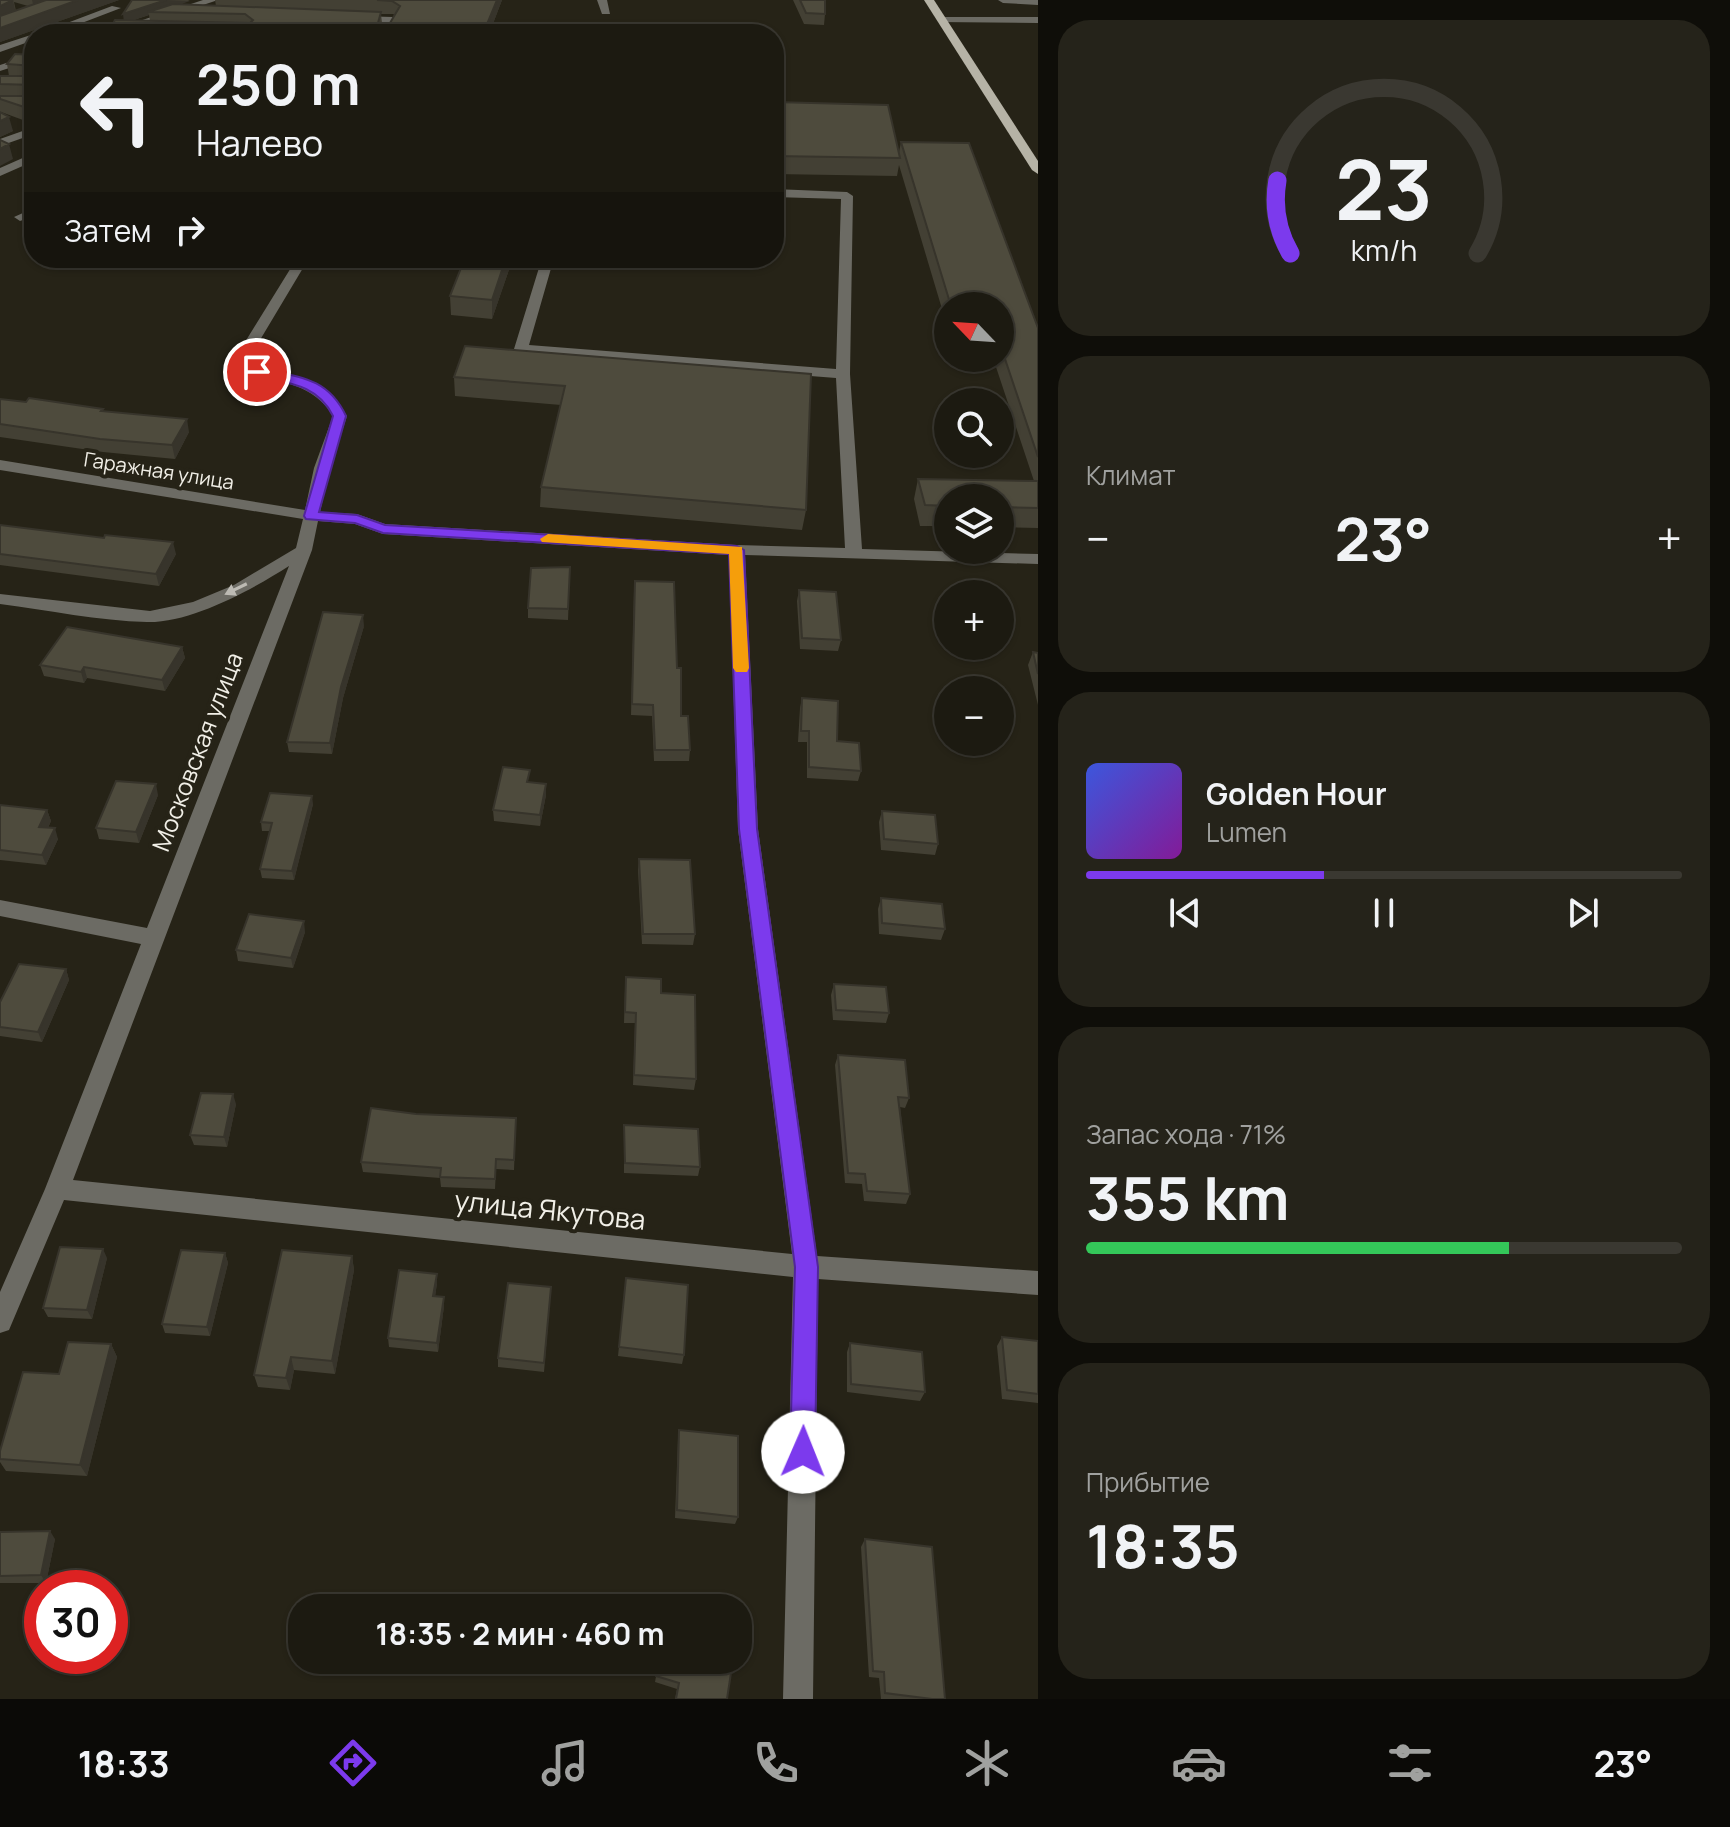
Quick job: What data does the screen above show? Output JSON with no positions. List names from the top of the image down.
{
  "streets": {
    "street": ["Гаражная улица", "Московская улица", "улица Якутова"]
  },
  "crossings": [
    ["Гаражная улица", "Московская улица"],
    ["Московская улица", "улица Якутова"]
  ],
  "north": "top left",
  "page": {
    "turn": ["250 m", "Налево"],
    "then": "Затем",
    "map_buttons": ["+", "−"],
    "tile": [
      "Климат",
      ["Запас хода · 71%", "355 km"],
      ["Прибытие", "18:35"]
    ],
    "heat": ["−", "23°", "+"],
    "song": ["Golden Hour", "Lumen"],
    "limit": "30",
    "trip": "18:35 · 2 мин · 460 m",
    "tabs": ["18:33", "23°"],
    "gauge": ["23", "km/h"]
  }
}
